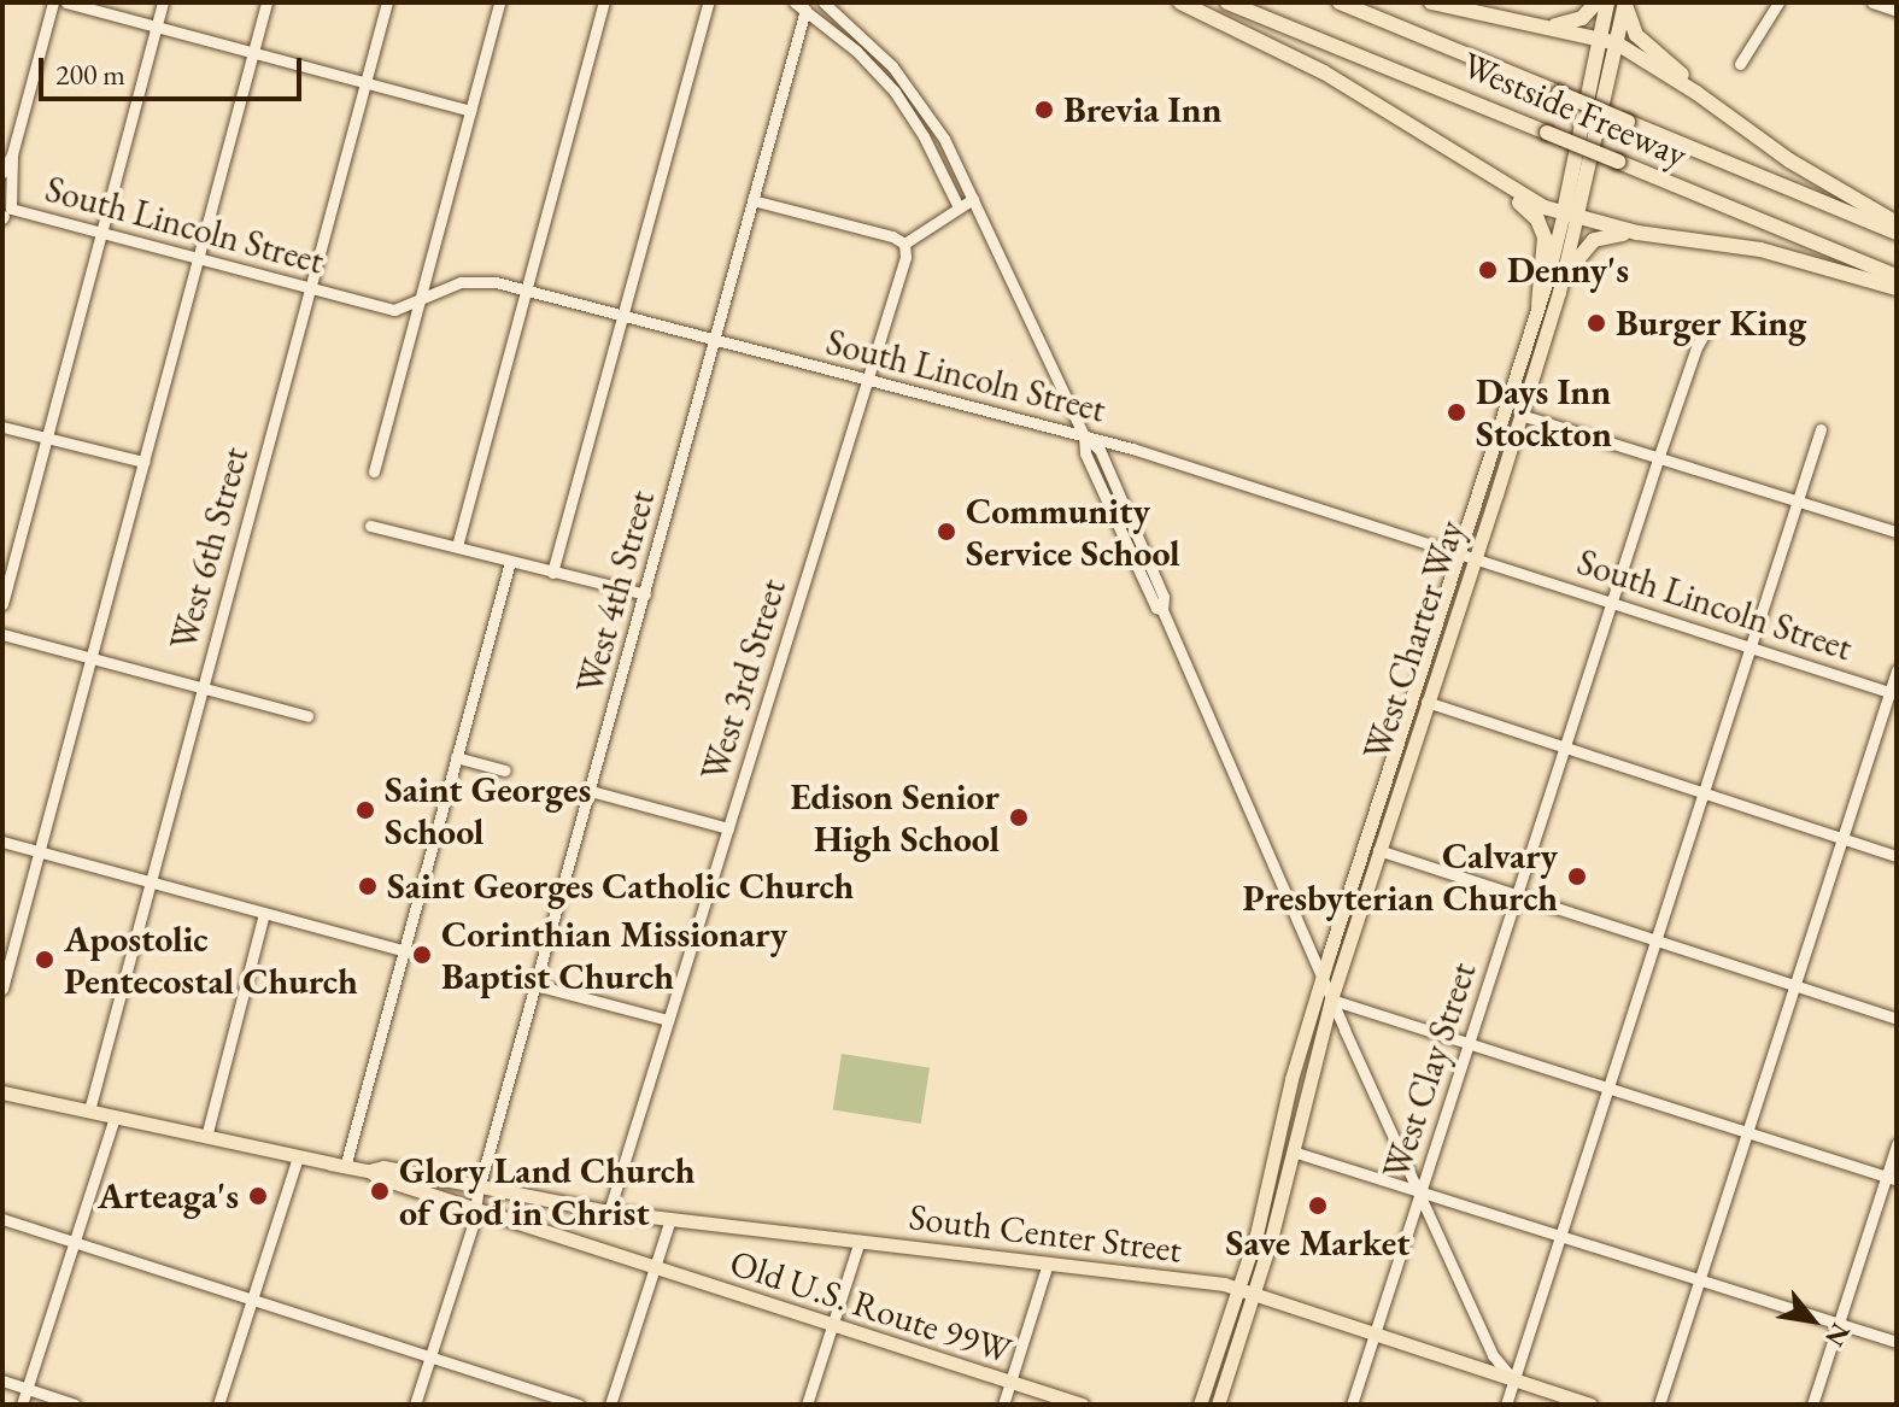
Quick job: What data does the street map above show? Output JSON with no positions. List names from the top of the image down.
{
  "streets": {
    "highway": ["Westside Freeway", "West Charter Way"],
    "main road": ["South Center Street", "Old U.S. Route 99W"],
    "street": [
      "South Lincoln Street",
      "West 6th Street",
      "West 4th Street",
      "West 3rd Street",
      "West Clay Street"
    ]
  },
  "crossings": [
    ["South Lincoln Street", "West 6th Street"],
    ["South Lincoln Street", "West 4th Street"],
    ["South Lincoln Street", "West Charter Way"],
    ["South Lincoln Street", "West 3rd Street"],
    ["South Lincoln Street", "West Clay Street"],
    ["West 6th Street", "Old U.S. Route 99W"],
    ["West 4th Street", "South Center Street"],
    ["West 4th Street", "Old U.S. Route 99W"],
    ["West Charter Way", "South Center Street"],
    ["West 3rd Street", "South Center Street"],
    ["West Clay Street", "South Center Street"],
    ["South Center Street", "Old U.S. Route 99W"]
  ],
  "places": [
    "Brevia Inn",
    "Denny's",
    "Burger King",
    "Days Inn Stockton",
    "Community Service School",
    "Saint Georges School",
    "Edison Senior High School",
    "Calvary Presbyterian Church",
    "Saint Georges Catholic Church",
    "Corinthian Missionary Baptist Church",
    "Apostolic Pentecostal Church",
    "Glory Land Church of God in Christ",
    "Arteaga's",
    "Save Market"
  ],
  "scale_bar": "200 m",
  "north": "bottom right"
}
